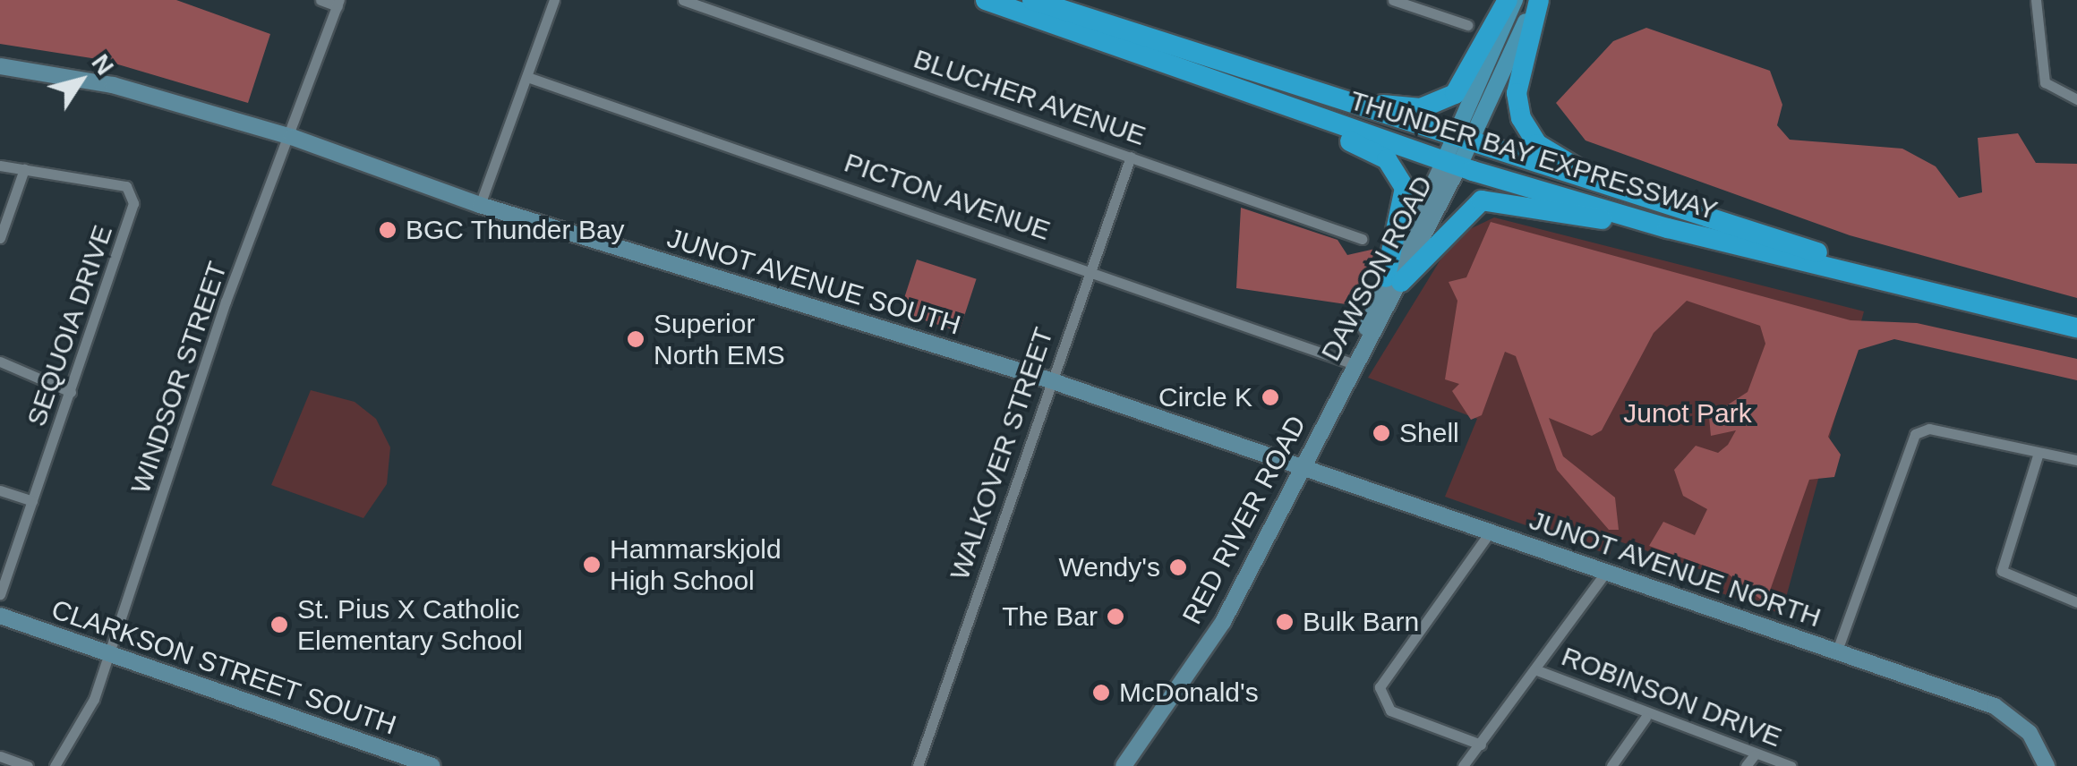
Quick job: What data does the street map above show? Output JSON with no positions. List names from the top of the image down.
{
  "streets": {
    "highway": ["THUNDER BAY EXPRESSWAY"],
    "main road": [
      "DAWSON ROAD",
      "JUNOT AVENUE SOUTH",
      "RED RIVER ROAD",
      "JUNOT AVENUE NORTH",
      "CLARKSON STREET SOUTH"
    ],
    "street": [
      "BLUCHER AVENUE",
      "PICTON AVENUE",
      "SEQUOIA DRIVE",
      "WINDSOR STREET",
      "WALKOVER STREET",
      "ROBINSON DRIVE"
    ]
  },
  "crossings": [
    ["BLUCHER AVENUE", "WALKOVER STREET"],
    ["THUNDER BAY EXPRESSWAY", "DAWSON ROAD"],
    ["PICTON AVENUE", "DAWSON ROAD"],
    ["PICTON AVENUE", "WALKOVER STREET"],
    ["DAWSON ROAD", "RED RIVER ROAD"],
    ["JUNOT AVENUE SOUTH", "WINDSOR STREET"],
    ["JUNOT AVENUE SOUTH", "WALKOVER STREET"],
    ["JUNOT AVENUE SOUTH", "RED RIVER ROAD"],
    ["JUNOT AVENUE SOUTH", "JUNOT AVENUE NORTH"],
    ["WINDSOR STREET", "CLARKSON STREET SOUTH"],
    ["RED RIVER ROAD", "JUNOT AVENUE NORTH"]
  ],
  "parks": ["Junot Park"],
  "places": [
    "BGC Thunder Bay",
    "Superior North EMS",
    "Circle K",
    "Shell",
    "Hammarskjold High School",
    "Wendy's",
    "The Bar",
    "Bulk Barn",
    "St. Pius X Catholic Elementary School",
    "McDonald's"
  ],
  "north": "top right"
}
